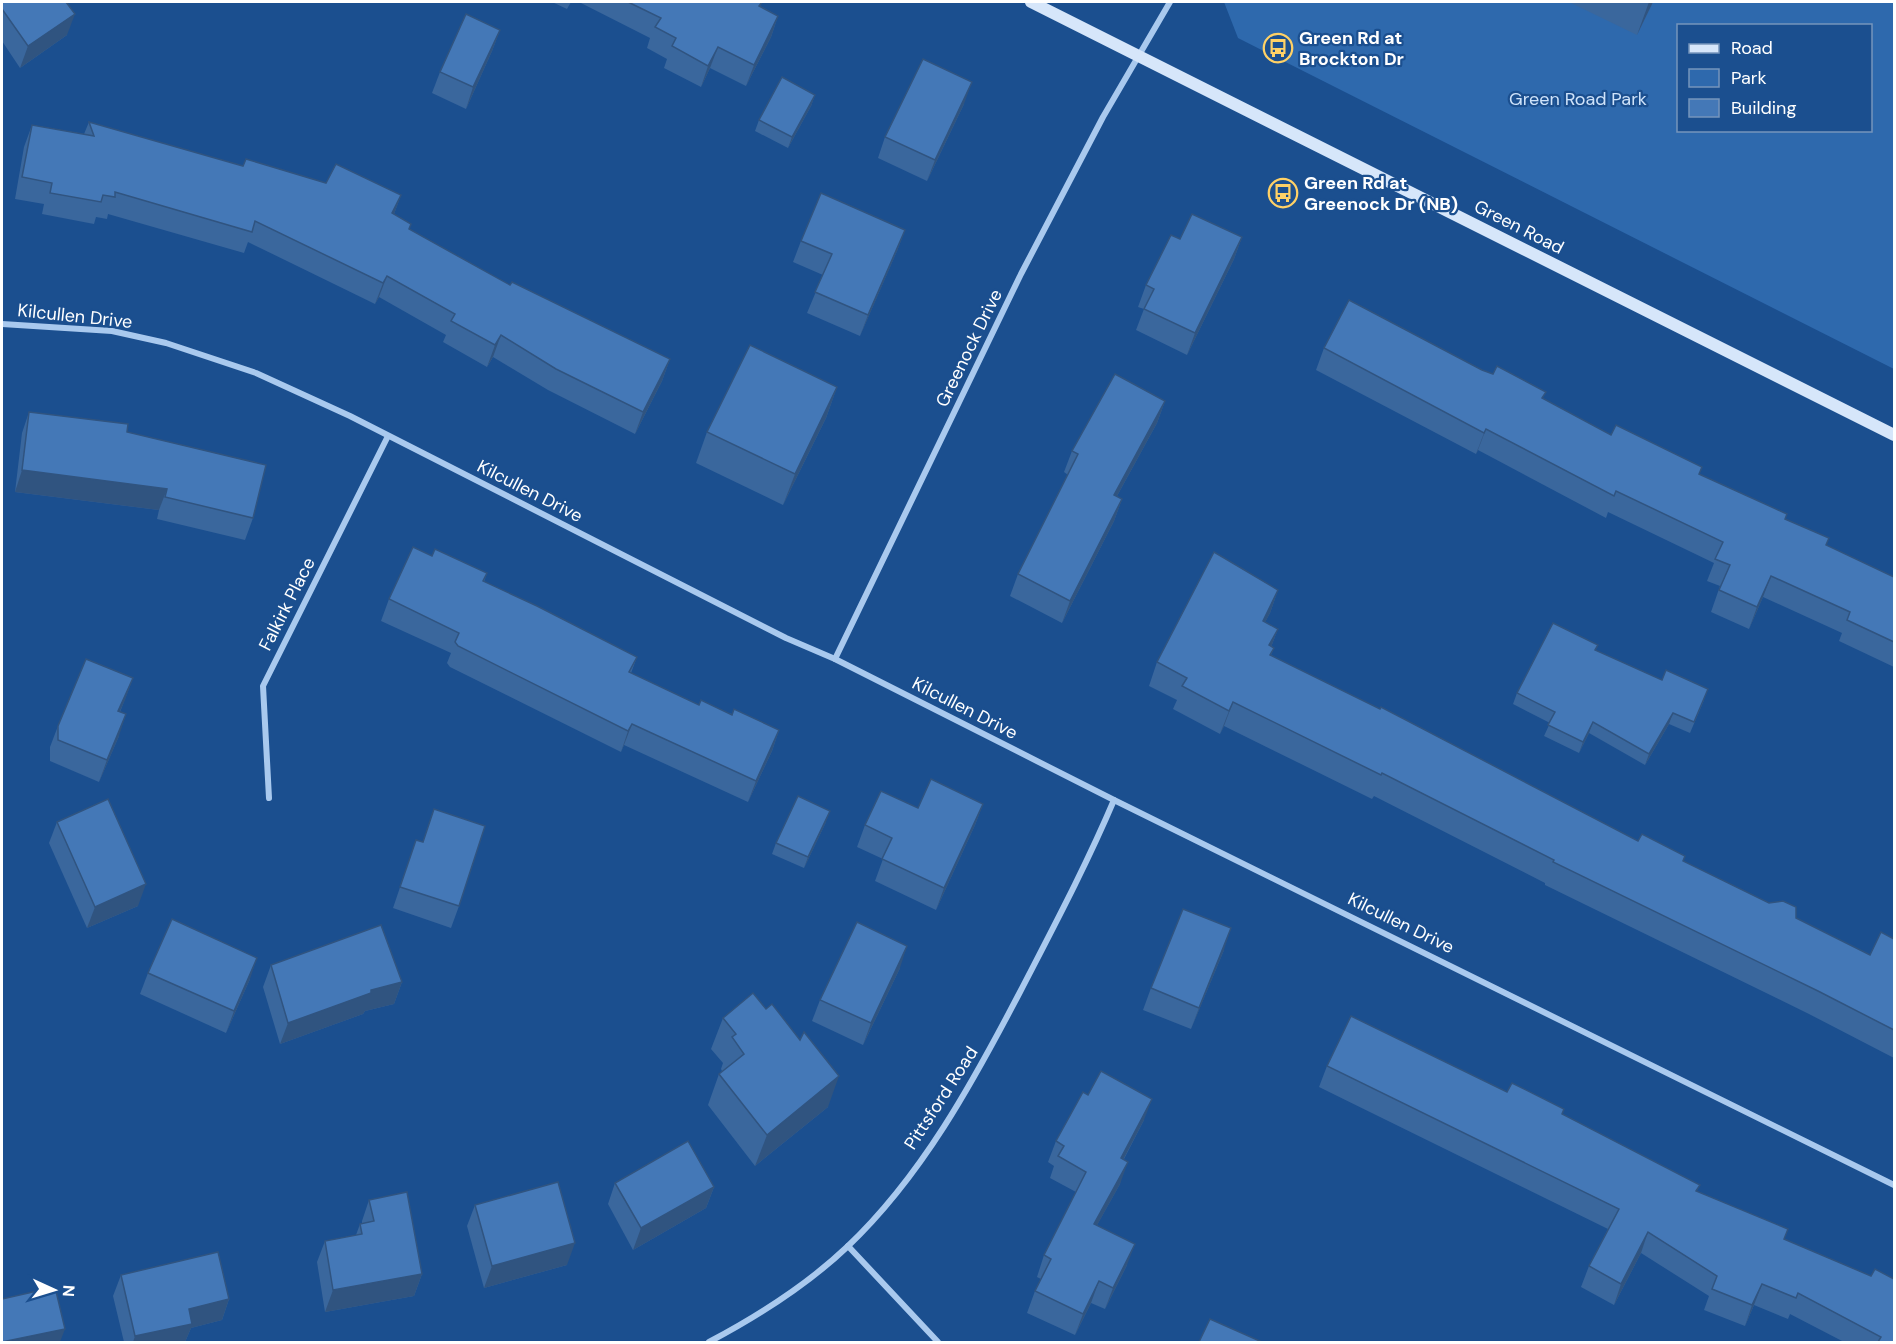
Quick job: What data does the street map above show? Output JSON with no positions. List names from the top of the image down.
{
  "streets": {
    "street": [
      "Green Road",
      "Kilcullen Drive",
      "Greenock Drive",
      "Falkirk Place",
      "Pittsford Road"
    ]
  },
  "crossings": [
    ["Green Road", "Greenock Drive"],
    ["Kilcullen Drive", "Greenock Drive"],
    ["Kilcullen Drive", "Falkirk Place"],
    ["Kilcullen Drive", "Pittsford Road"]
  ],
  "parks": ["Green Road Park"],
  "places": {
    "bus stop": ["Green Rd at Brockton Dr", "Green Rd at Greenock Dr (NB)"]
  },
  "legend": ["Road", "Park", "Building"],
  "north": "right"
}
